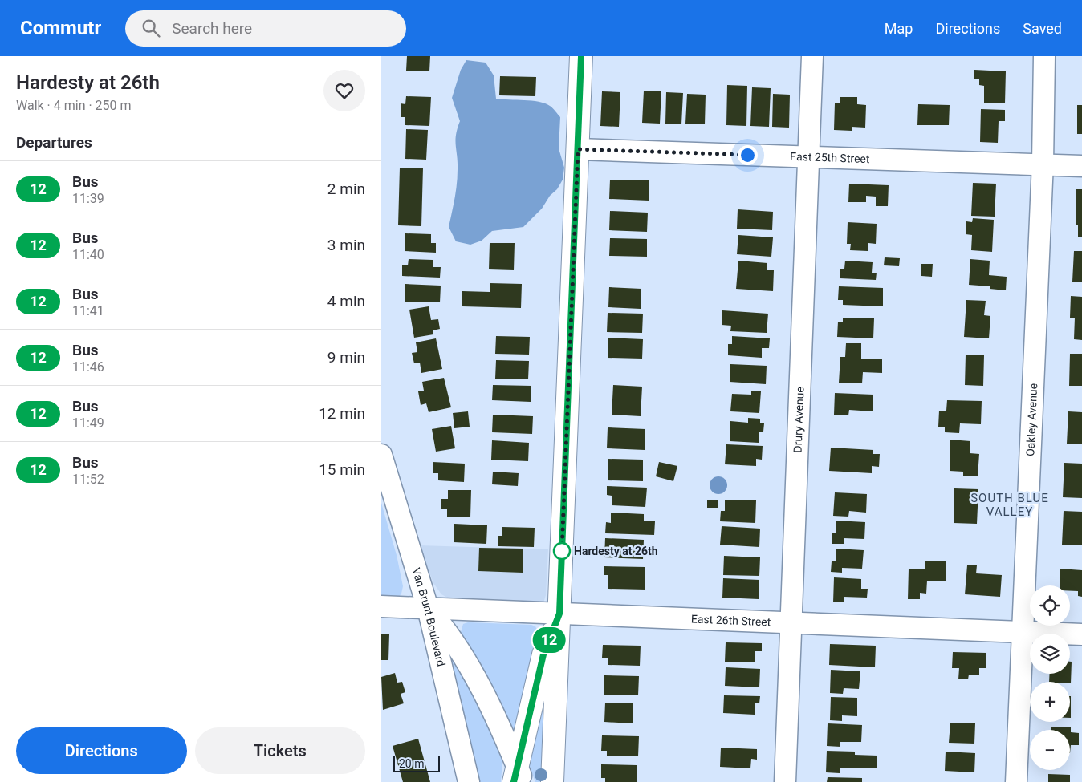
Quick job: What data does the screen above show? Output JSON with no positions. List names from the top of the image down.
{
  "streets": {
    "street": [
      "East 25th Street",
      "Drury Avenue",
      "Oakley Avenue",
      "Van Brunt Boulevard",
      "East 26th Street"
    ]
  },
  "crossings": [
    ["East 25th Street", "Drury Avenue"],
    ["East 25th Street", "Oakley Avenue"],
    ["Drury Avenue", "East 26th Street"],
    ["Oakley Avenue", "East 26th Street"],
    ["Van Brunt Boulevard", "East 26th Street"]
  ],
  "districts": ["SOUTH BLUE VALLEY"],
  "places": ["Hardesty at 26th"],
  "lines": ["bus line 12"],
  "scale_bar": "20 m",
  "page": {
    "header": "Commutr",
    "search": "Search here",
    "nav": ["Map", "Directions", "Saved"],
    "heading": [
      ["Hardesty at 26th", "Walk · 4 min · 250 m"],
      "Departures"
    ],
    "on_map": "12",
    "list": [
      {
        "mark": "12",
        "name": "Bus",
        "note": "11:39",
        "value": "2 min"
      },
      {
        "mark": "12",
        "name": "Bus",
        "note": "11:40",
        "value": "3 min"
      },
      {
        "mark": "12",
        "name": "Bus",
        "note": "11:41",
        "value": "4 min"
      },
      {
        "mark": "12",
        "name": "Bus",
        "note": "11:46",
        "value": "9 min"
      },
      {
        "mark": "12",
        "name": "Bus",
        "note": "11:49",
        "value": "12 min"
      },
      {
        "mark": "12",
        "name": "Bus",
        "note": "11:52",
        "value": "15 min"
      }
    ],
    "map_buttons": ["+", "−"],
    "buttons": ["Directions", "Tickets"],
    "scale": "20 m"
  }
}
